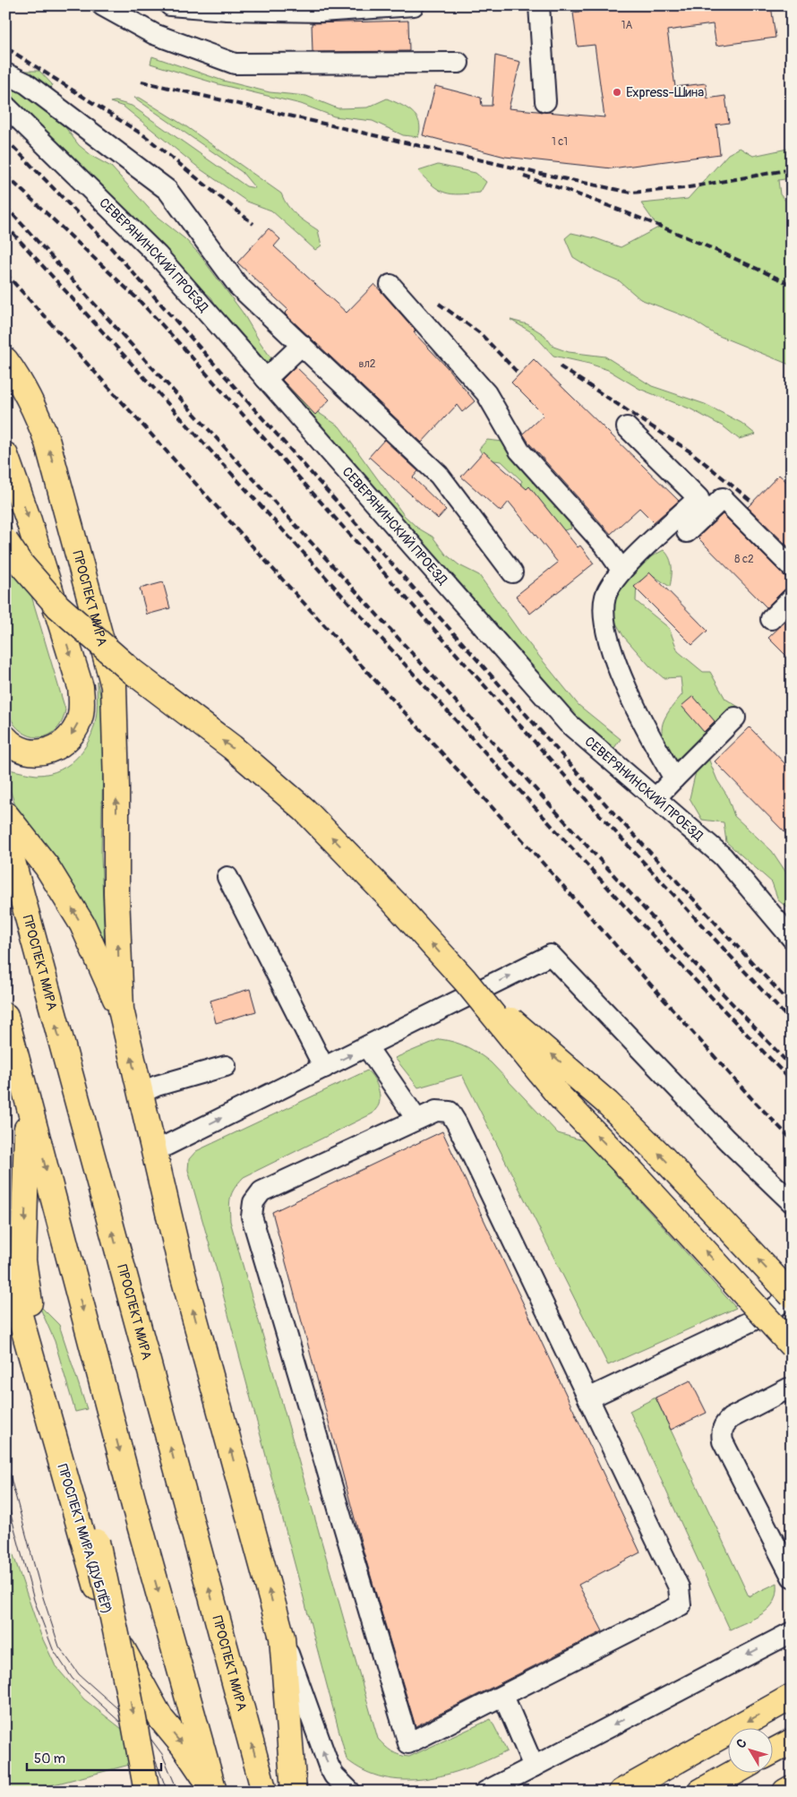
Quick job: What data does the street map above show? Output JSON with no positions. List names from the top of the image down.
{
  "streets": {
    "main road": ["ПРОСПЕКТ МИРА", "ПРОСПЕКТ МИРА (ДУБЛЁР)"],
    "street": ["СЕВЕРЯНИНСКИЙ ПРОЕЗД"]
  },
  "places": ["Express-Шина"],
  "house_numbers": [
    "1А",
    "1 с1",
    "вл2",
    "8 с2"
  ],
  "scale_bar": "50 m",
  "north": "top left"
}
